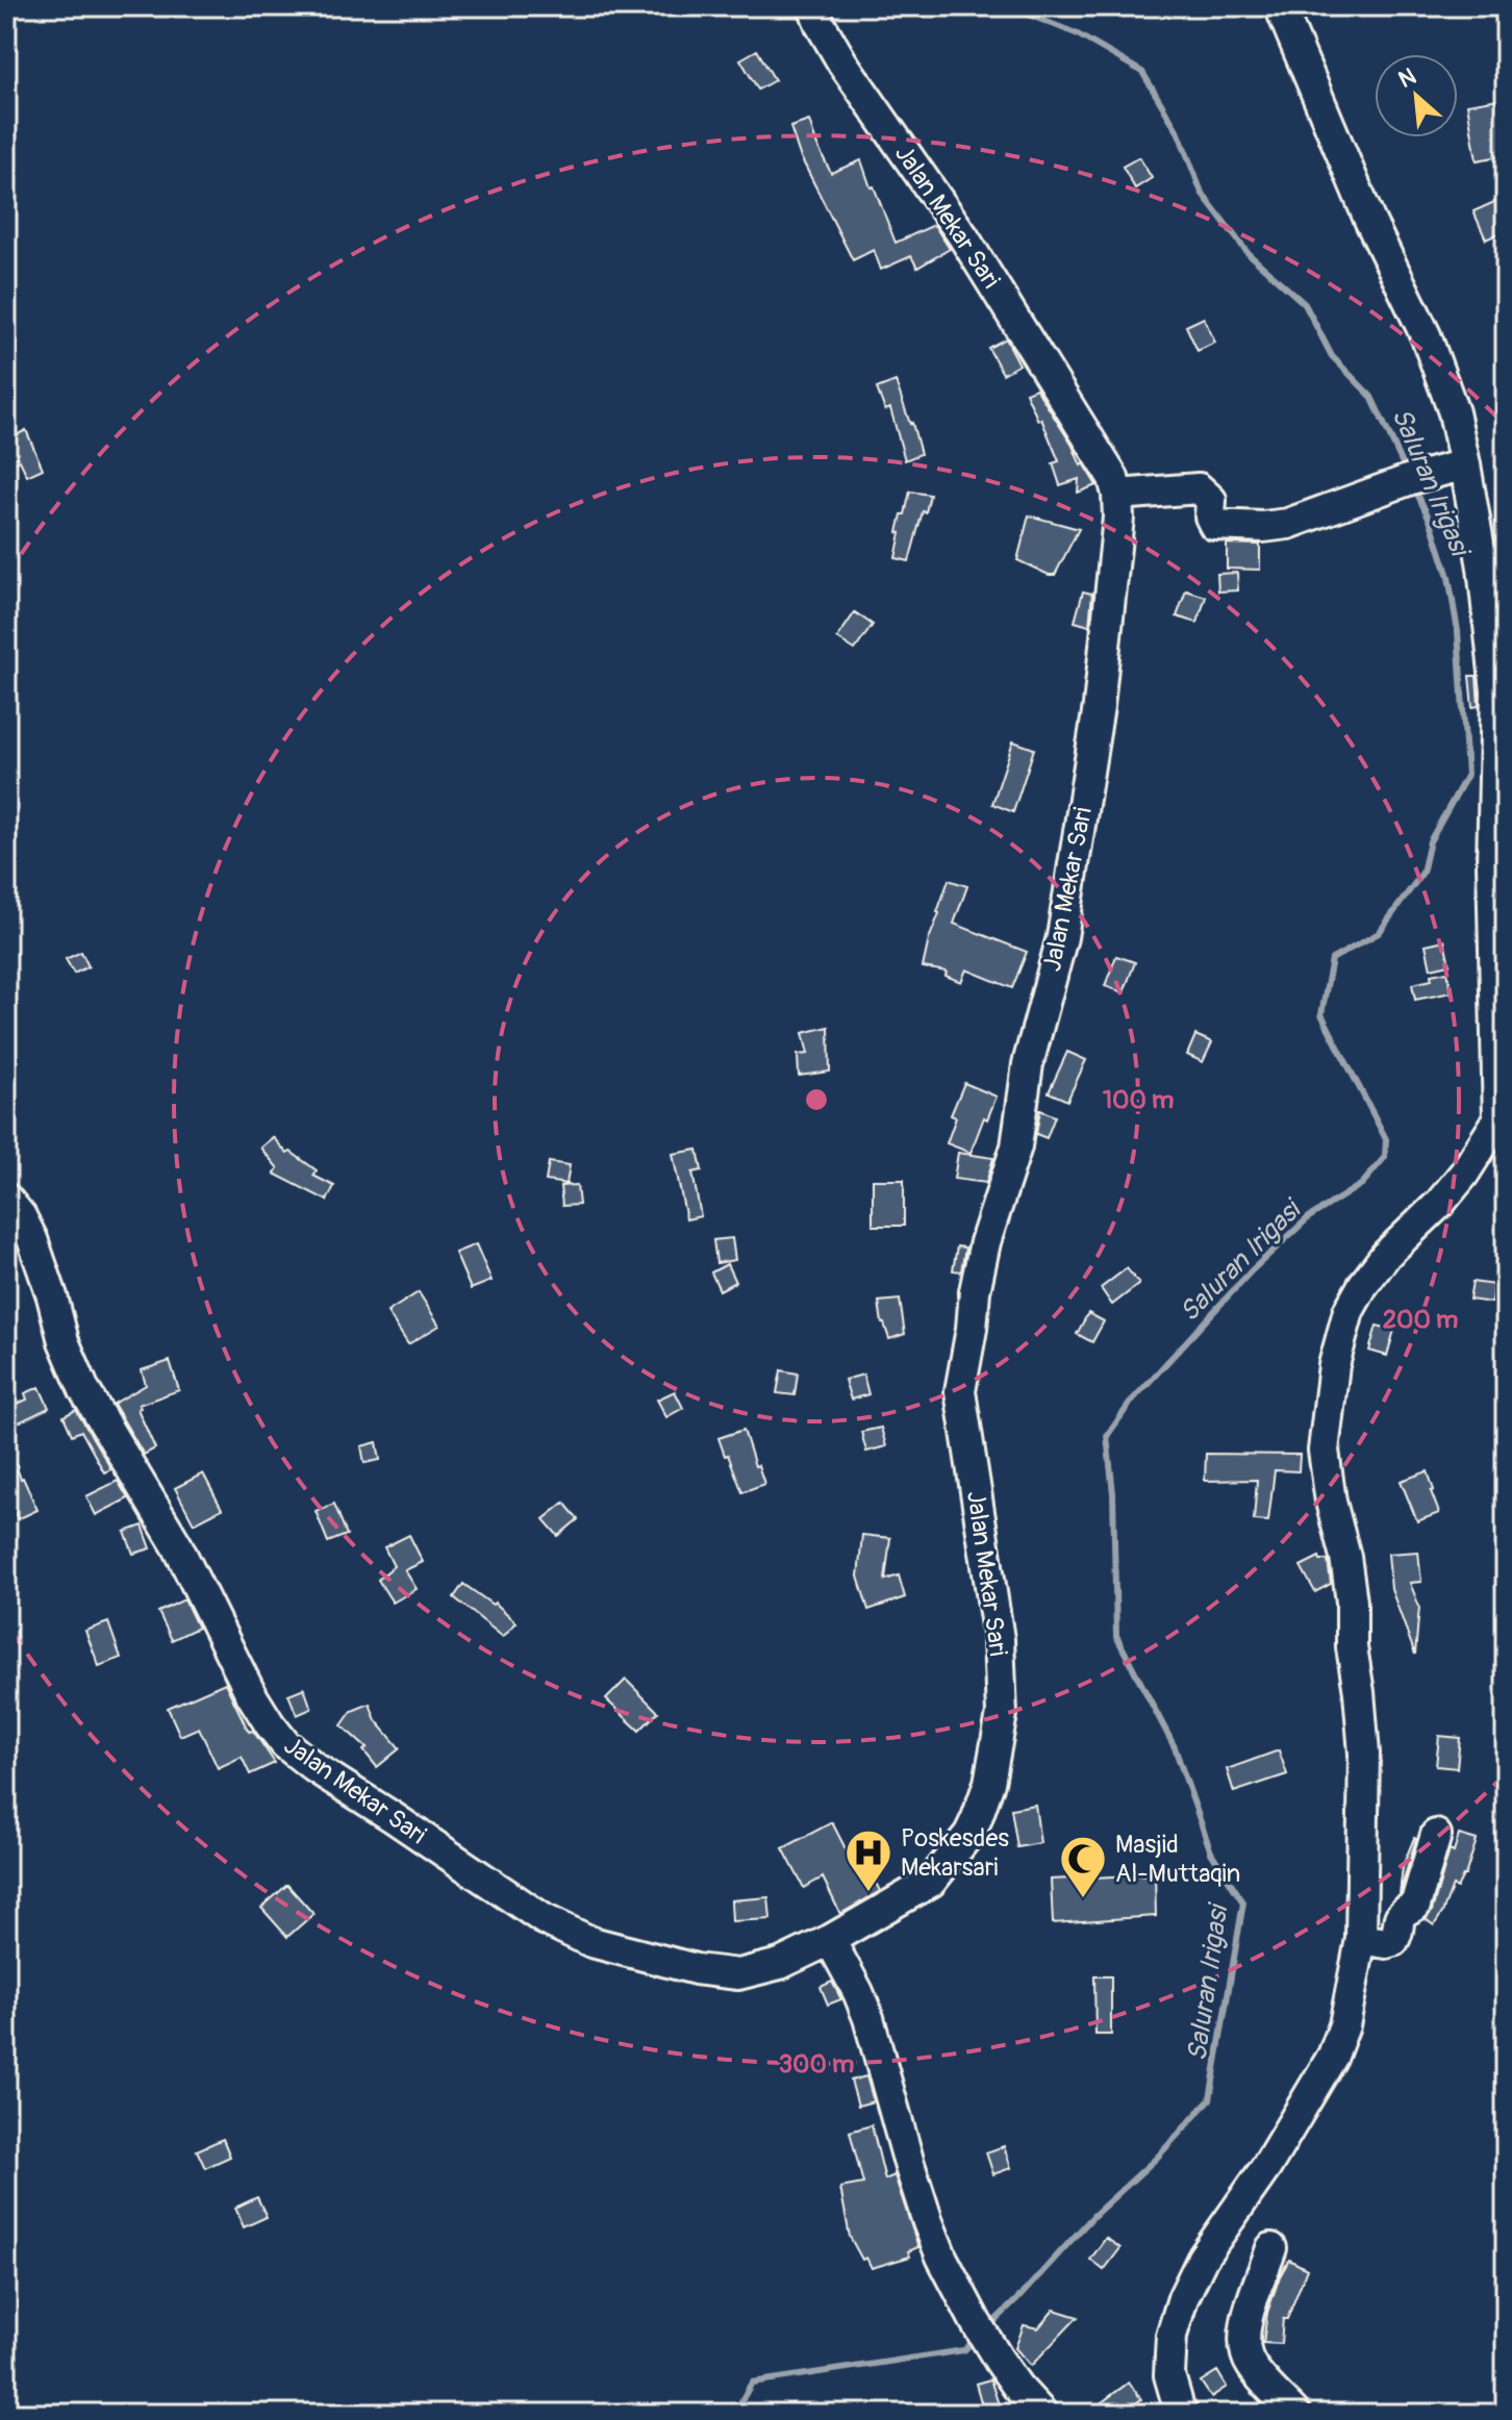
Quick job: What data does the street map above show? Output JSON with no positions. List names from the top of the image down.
{
  "streets": {
    "street": ["Jalan Mekar Sari"]
  },
  "water": ["Saluran Irigasi"],
  "places": {
    "hospital": ["Poskesdes Mekarsari"],
    "mosque": ["Masjid Al-Muttaqin"]
  },
  "north": "top left",
  "rings": ["100 m", "200 m", "300 m"]
}
